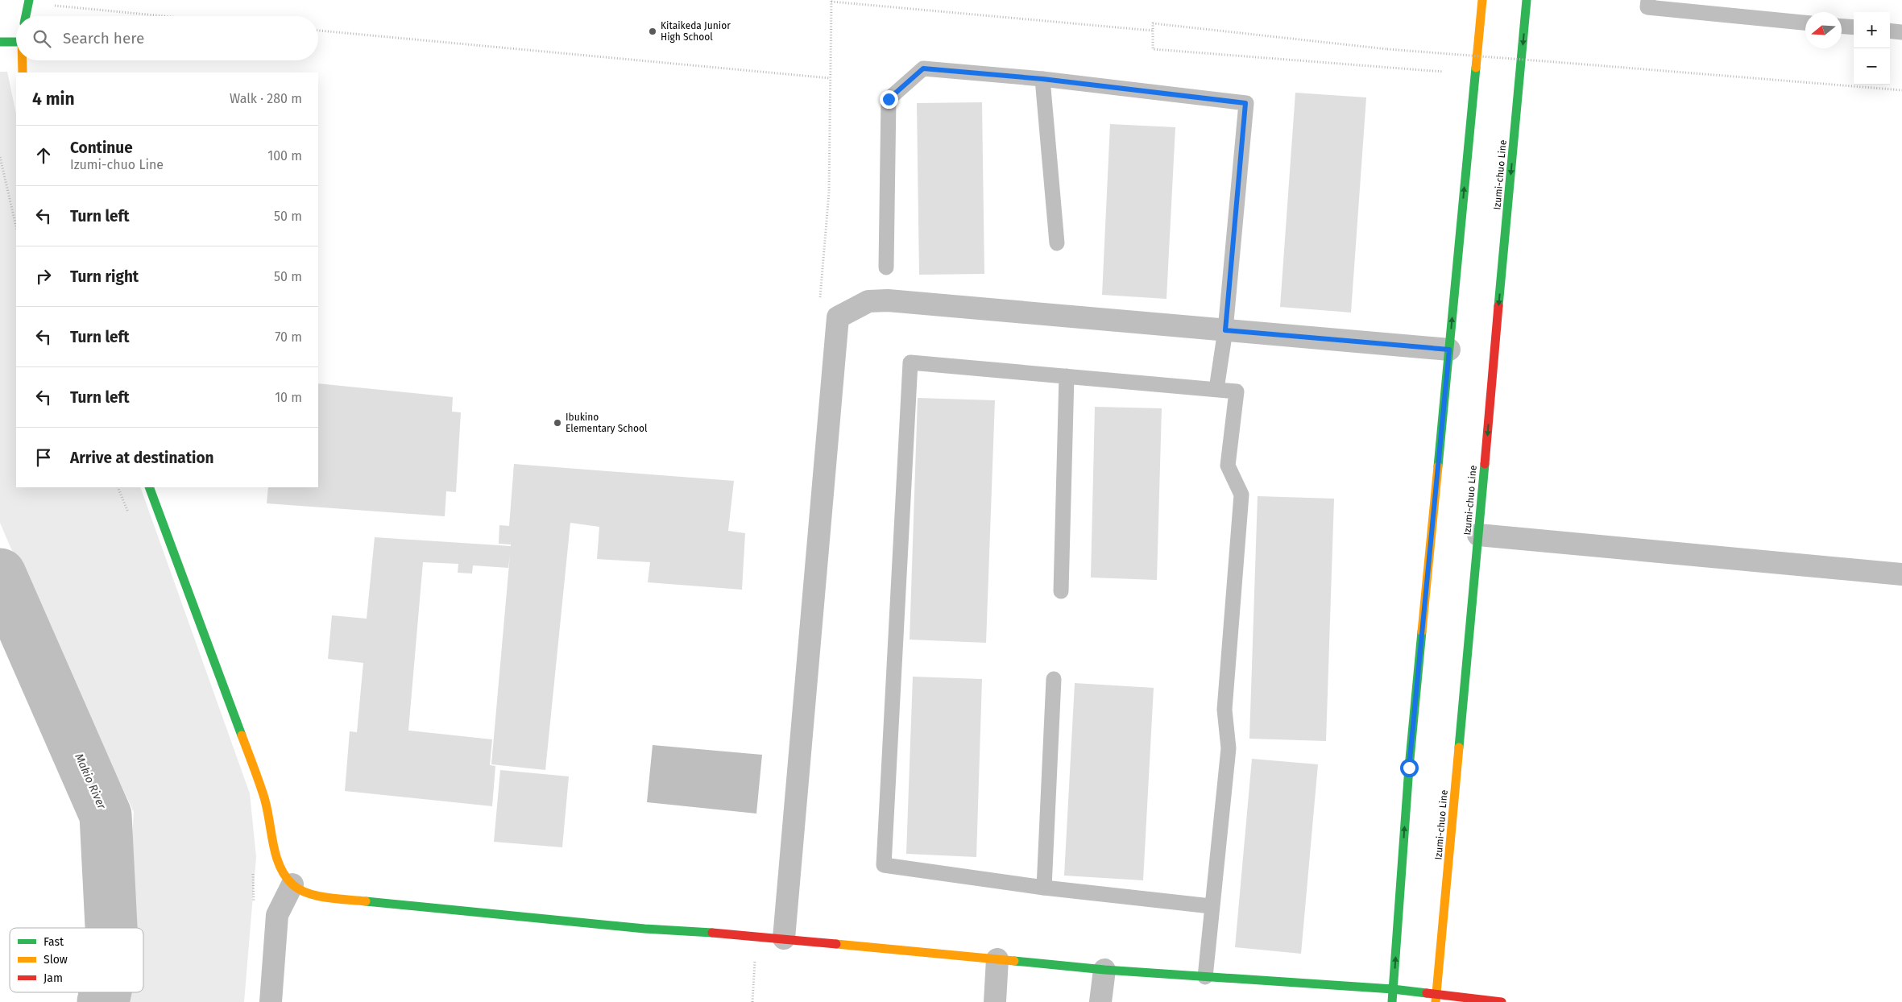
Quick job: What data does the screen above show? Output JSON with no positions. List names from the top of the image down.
{
  "streets": {
    "street": ["Izumi-chuo Line"]
  },
  "water": ["Makio River"],
  "places": ["Kitaikeda Junior High School", "Ibukino Elementary School"],
  "legend": ["Fast", "Slow", "Jam"],
  "north": "left",
  "page": {
    "map_buttons": ["+", "−"],
    "search": "Search here",
    "heading": ["4 min", "Walk · 280 m"],
    "list": [
      ["Continue", "Izumi-chuo Line", "100 m"],
      ["Turn left", "50 m"],
      ["Turn right", "50 m"],
      ["Turn left", "70 m"],
      ["Turn left", "10 m"],
      "Arrive at destination"
    ]
  }
}
